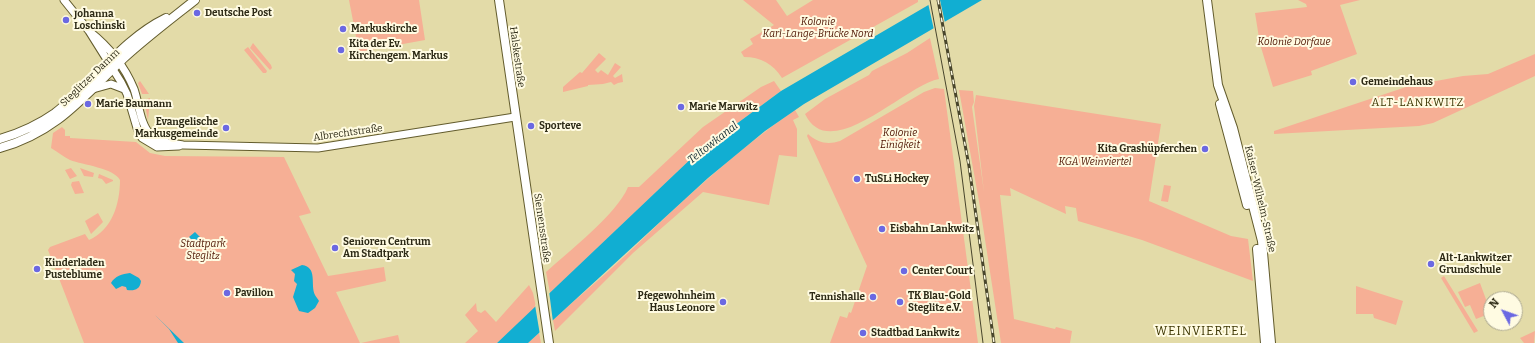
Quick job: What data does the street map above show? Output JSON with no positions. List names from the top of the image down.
{
  "streets": {
    "main road": [
      "Halskestraße",
      "Steglitzer Damm",
      "Kaiser-Wilhelm-Straße",
      "Siemensstraße"
    ],
    "street": ["Albrechtstraße"]
  },
  "crossings": [
    ["Halskestraße", "Albrechtstraße"],
    ["Halskestraße", "Siemensstraße"],
    ["Albrechtstraße", "Siemensstraße"]
  ],
  "districts": ["ALT-LANKWITZ", "WEINVIERTEL"],
  "water": ["Teltowkanal"],
  "parks": [
    "Kolonie Karl-Lange-Brücke Nord",
    "Kolonie Dorfaue",
    "Kolonie Einigkeit",
    "KGA Weinviertel",
    "Stadtpark Steglitz"
  ],
  "places": [
    "Deutsche Post",
    "Johanna Loschinski",
    "Markuskirche",
    "Kita der Ev. Kirchengem. Markus",
    "Gemeindehaus",
    "Marie Baumann",
    "Marie Marwitz",
    "Sporteve",
    "Evangelische Markusgemeinde",
    "Kita Grashüpferchen",
    "TuSLi Hockey",
    "Eisbahn Lankwitz",
    "Senioren Centrum Am Stadtpark",
    "Alt-Lankwitzer Grundschule",
    "Kinderladen Pusteblume",
    "Center Court",
    "Pavillon",
    "Tennishalle",
    "Pfegewohnheim Haus Leonore",
    "TK Blau-Gold Steglitz e.V.",
    "Stadtbad Lankwitz"
  ],
  "north": "top left"
}
